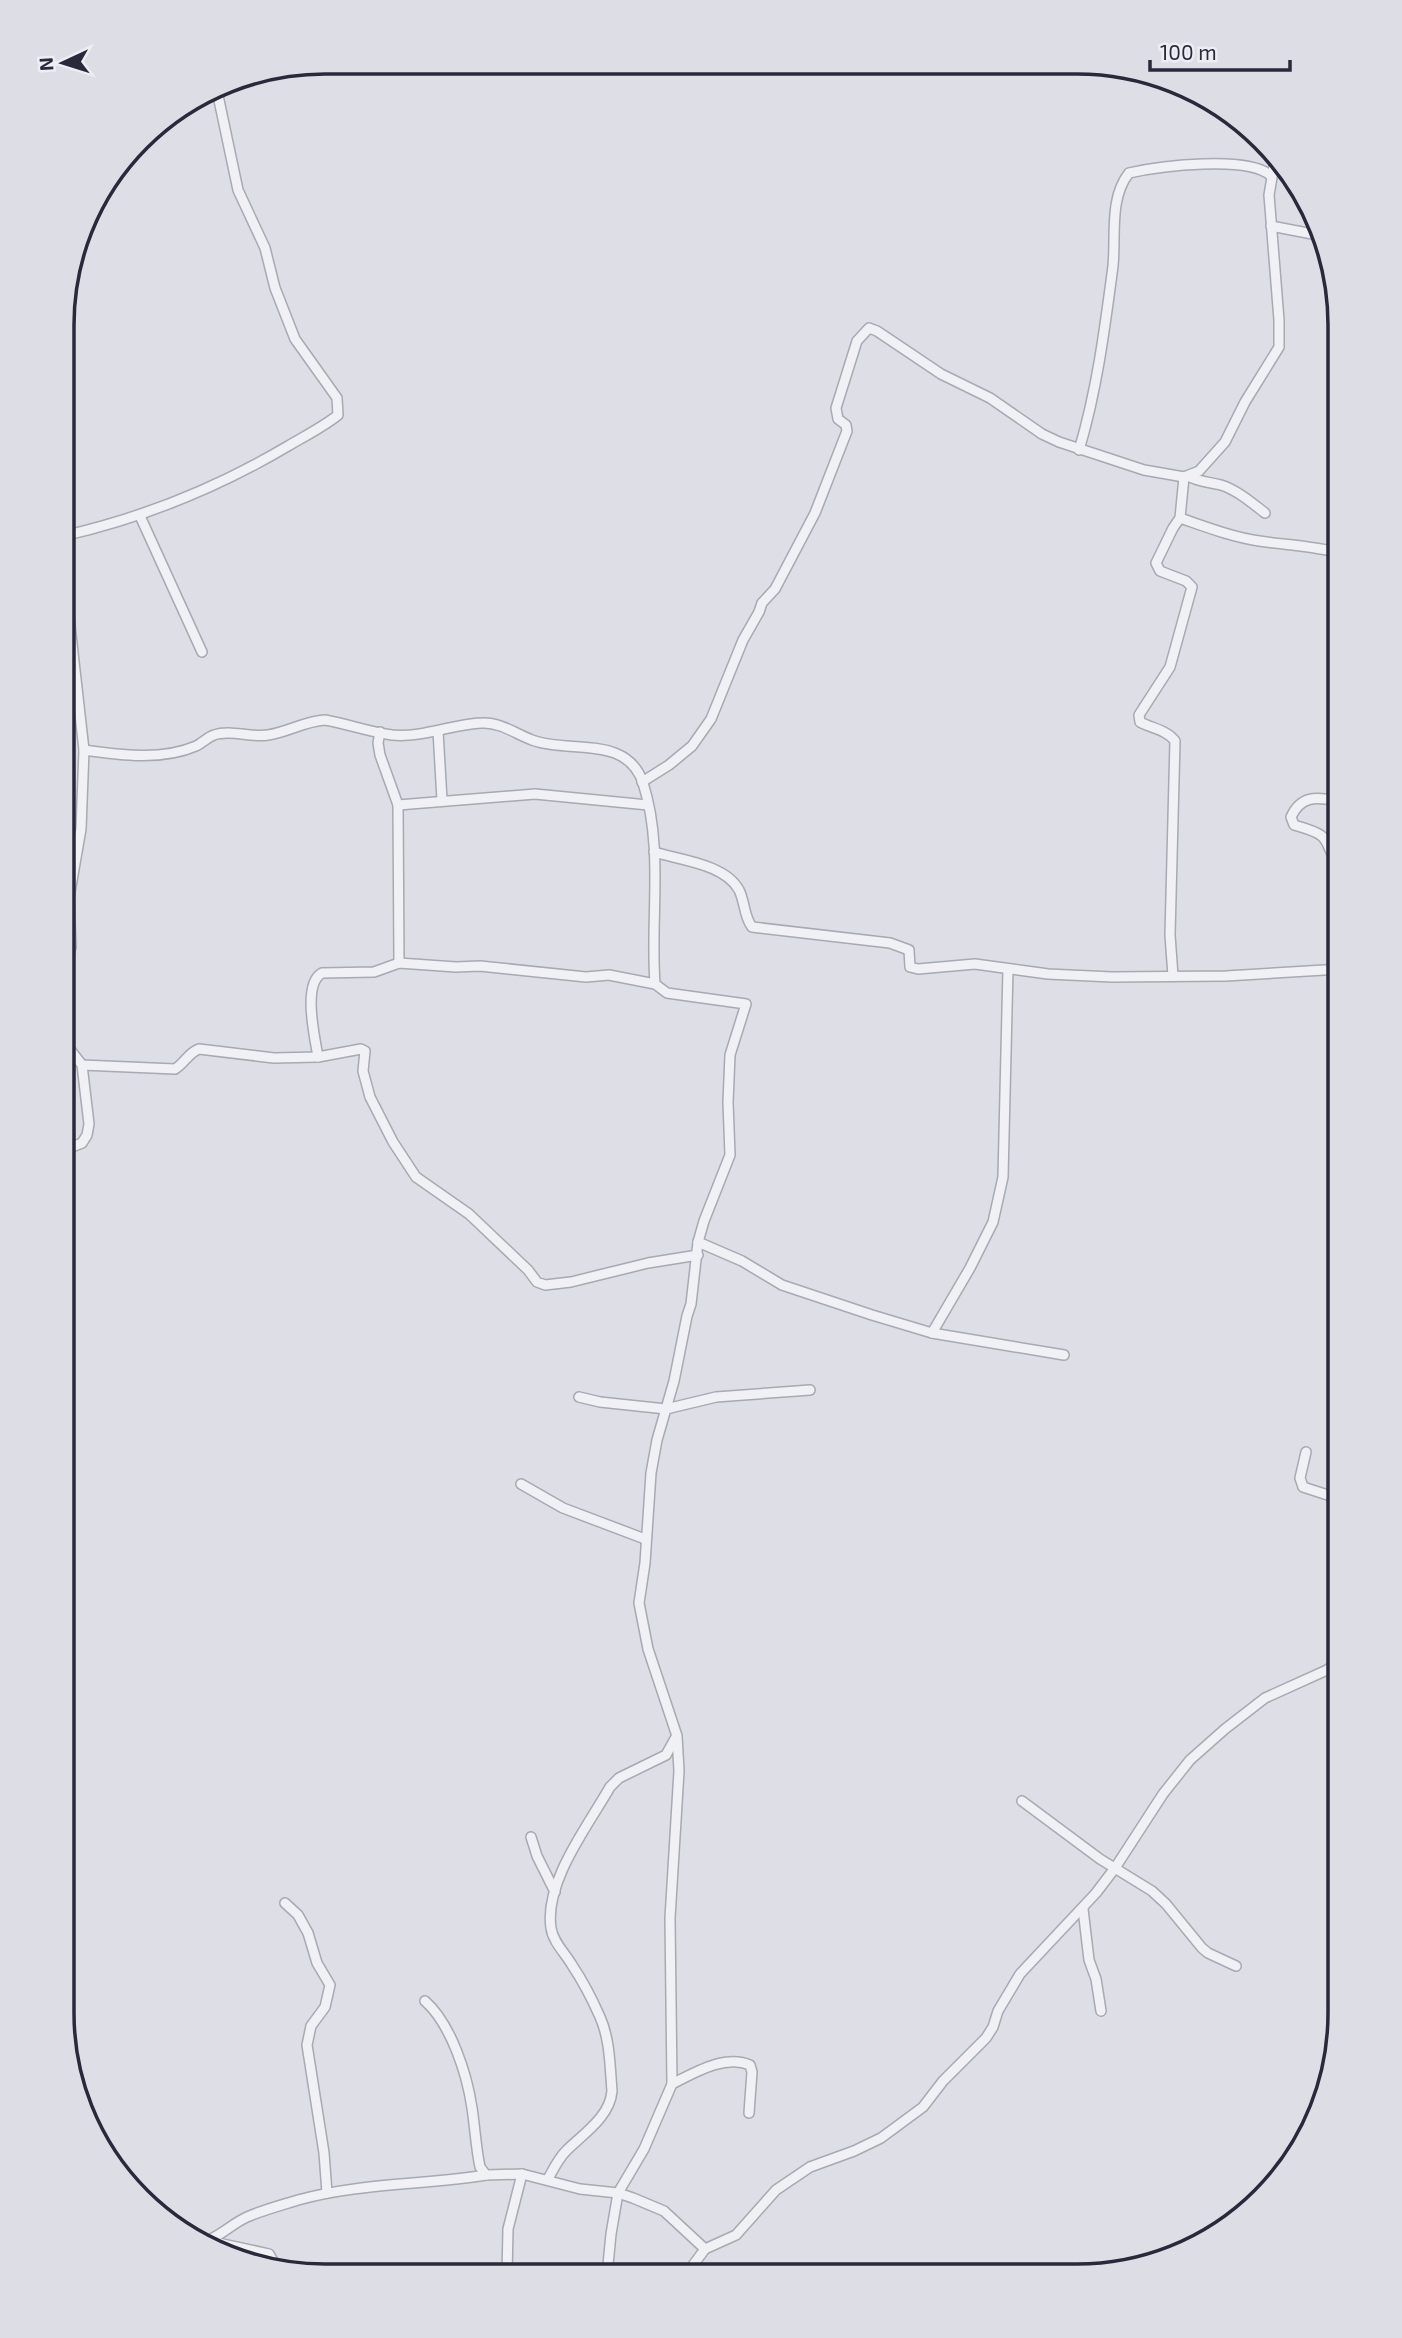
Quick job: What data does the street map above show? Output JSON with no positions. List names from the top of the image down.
{
  "scale_bar": "100 m",
  "north": "left"
}
